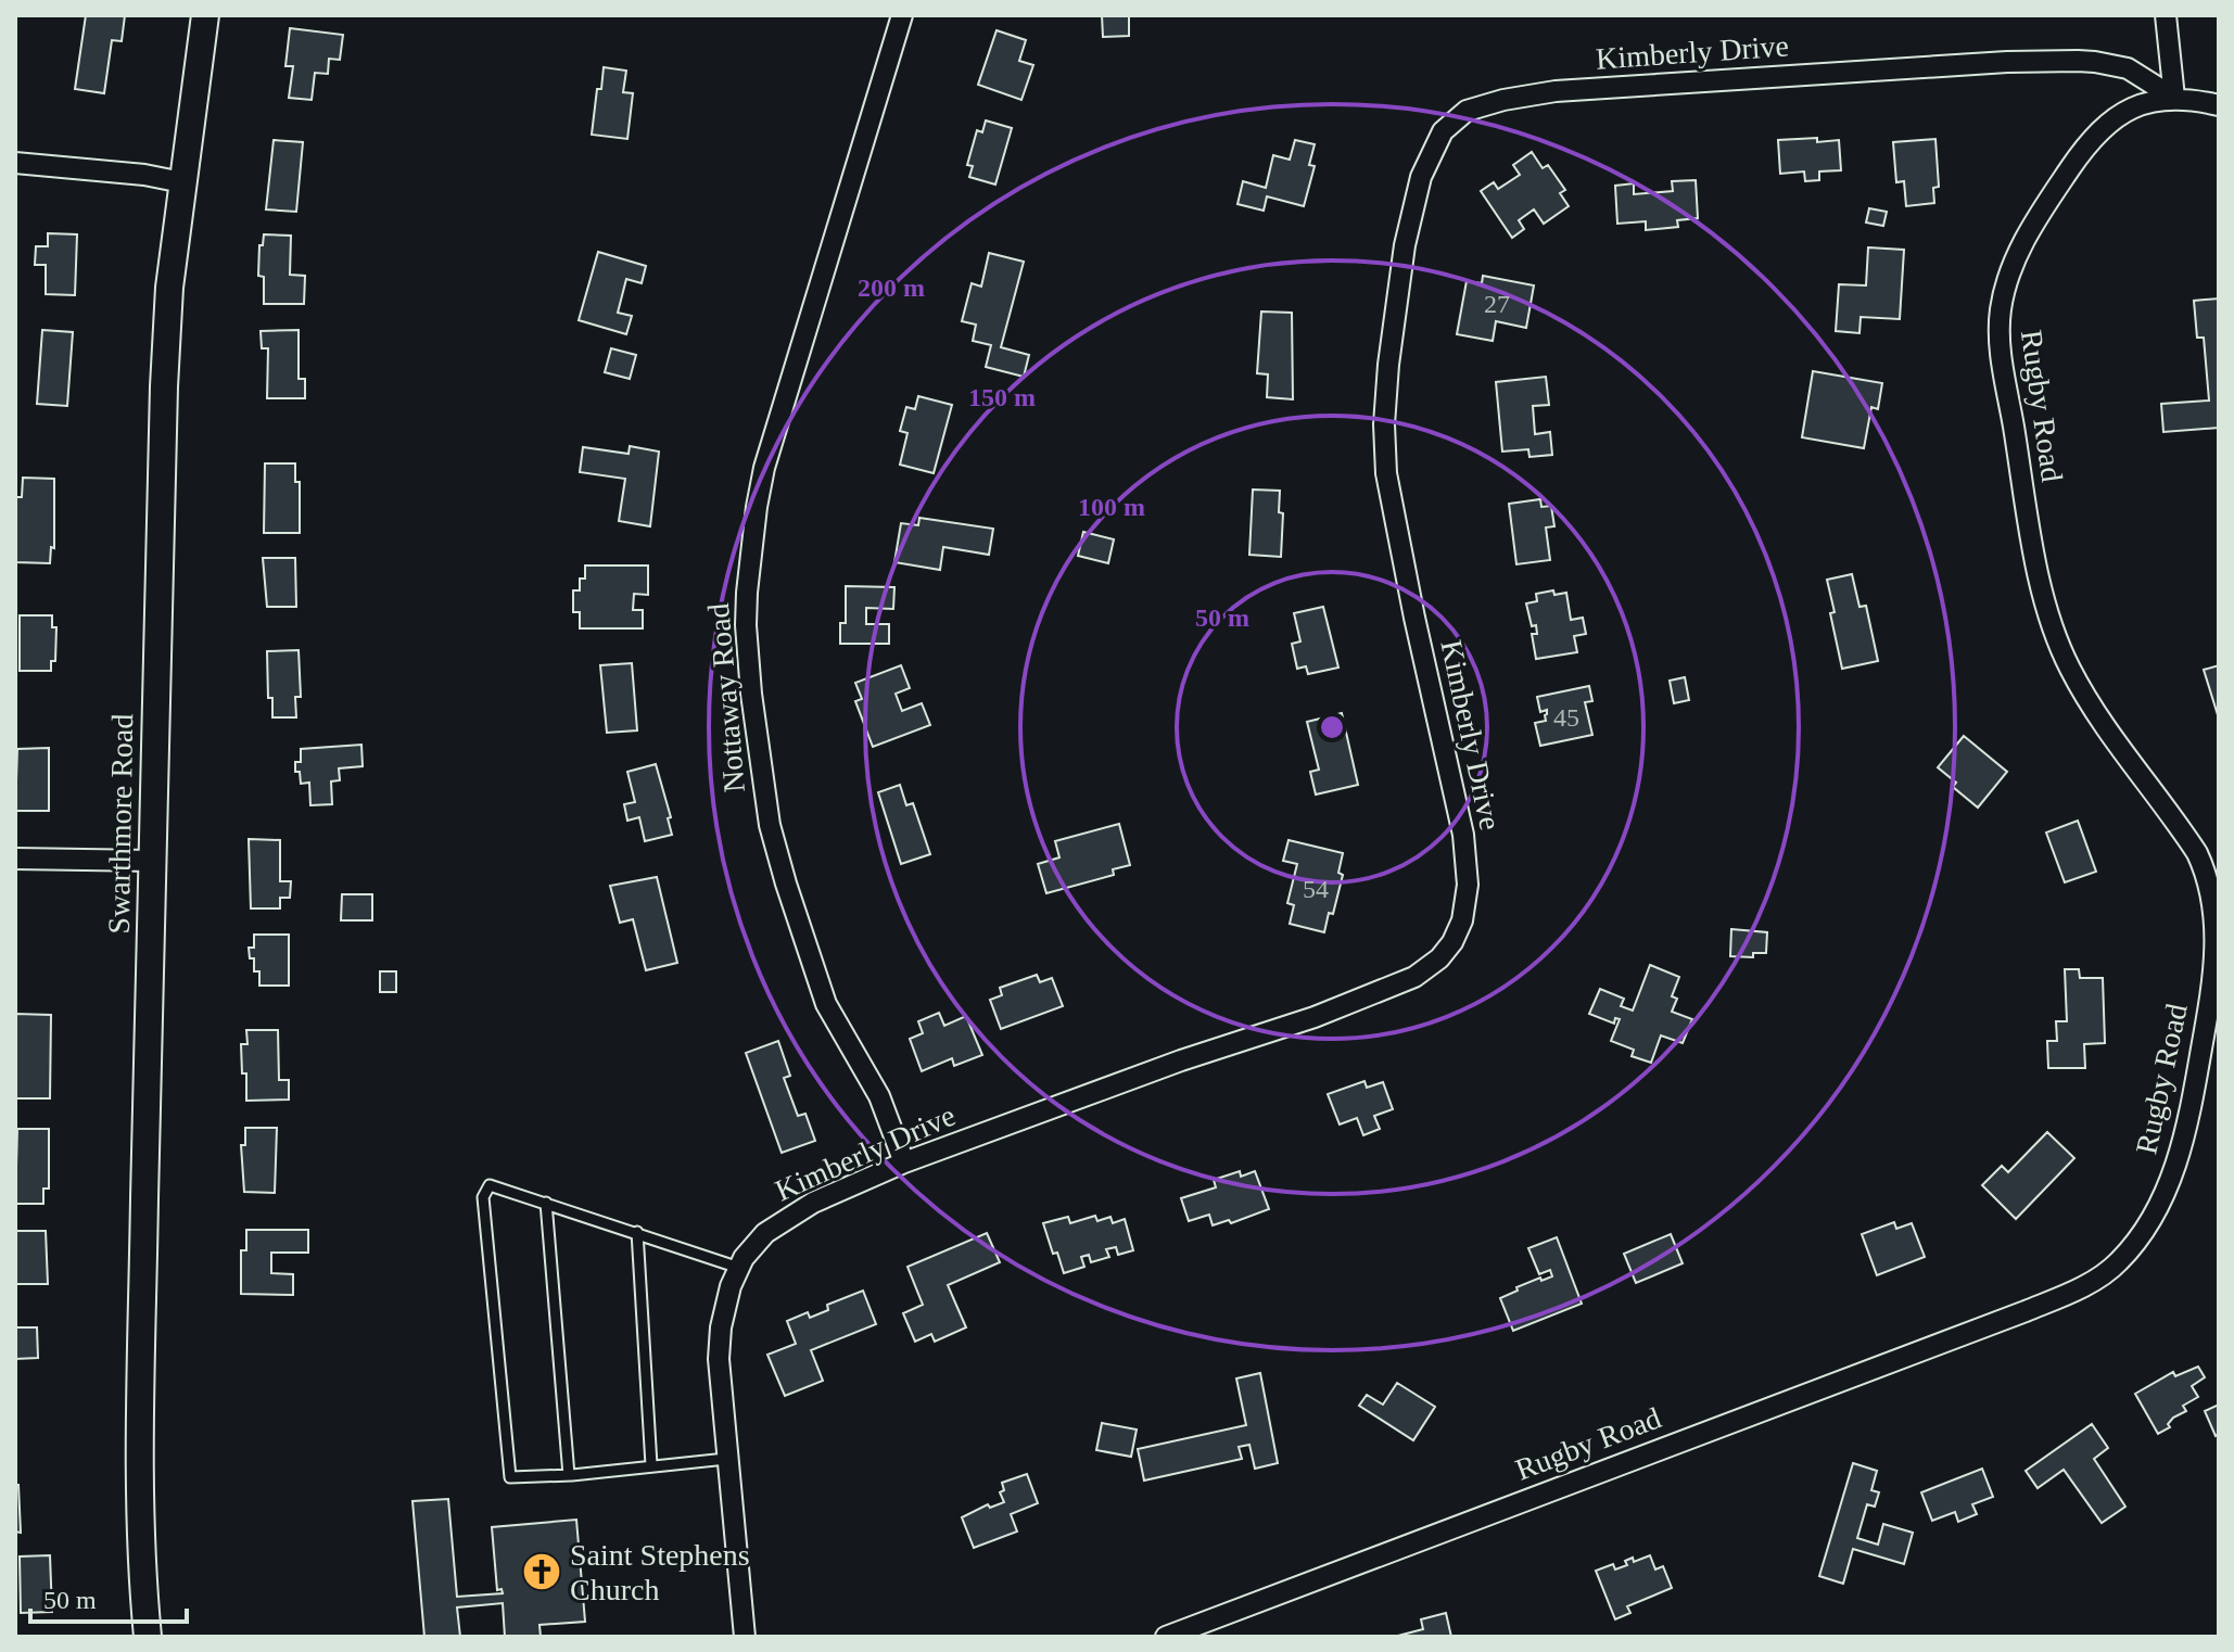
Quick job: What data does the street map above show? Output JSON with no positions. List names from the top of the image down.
{
  "streets": {
    "street": [
      "Kimberly Drive",
      "Rugby Road",
      "Nottaway Road",
      "Swarthmore Road"
    ]
  },
  "crossings": [
    ["Kimberly Drive", "Rugby Road"],
    ["Kimberly Drive", "Nottaway Road"]
  ],
  "places": {
    "church": ["Saint Stephens Church"]
  },
  "house_numbers": ["27", "45", "54"],
  "scale_bar": "50 m",
  "rings": [
    "200 m",
    "150 m",
    "100 m",
    "50 m"
  ]
}
